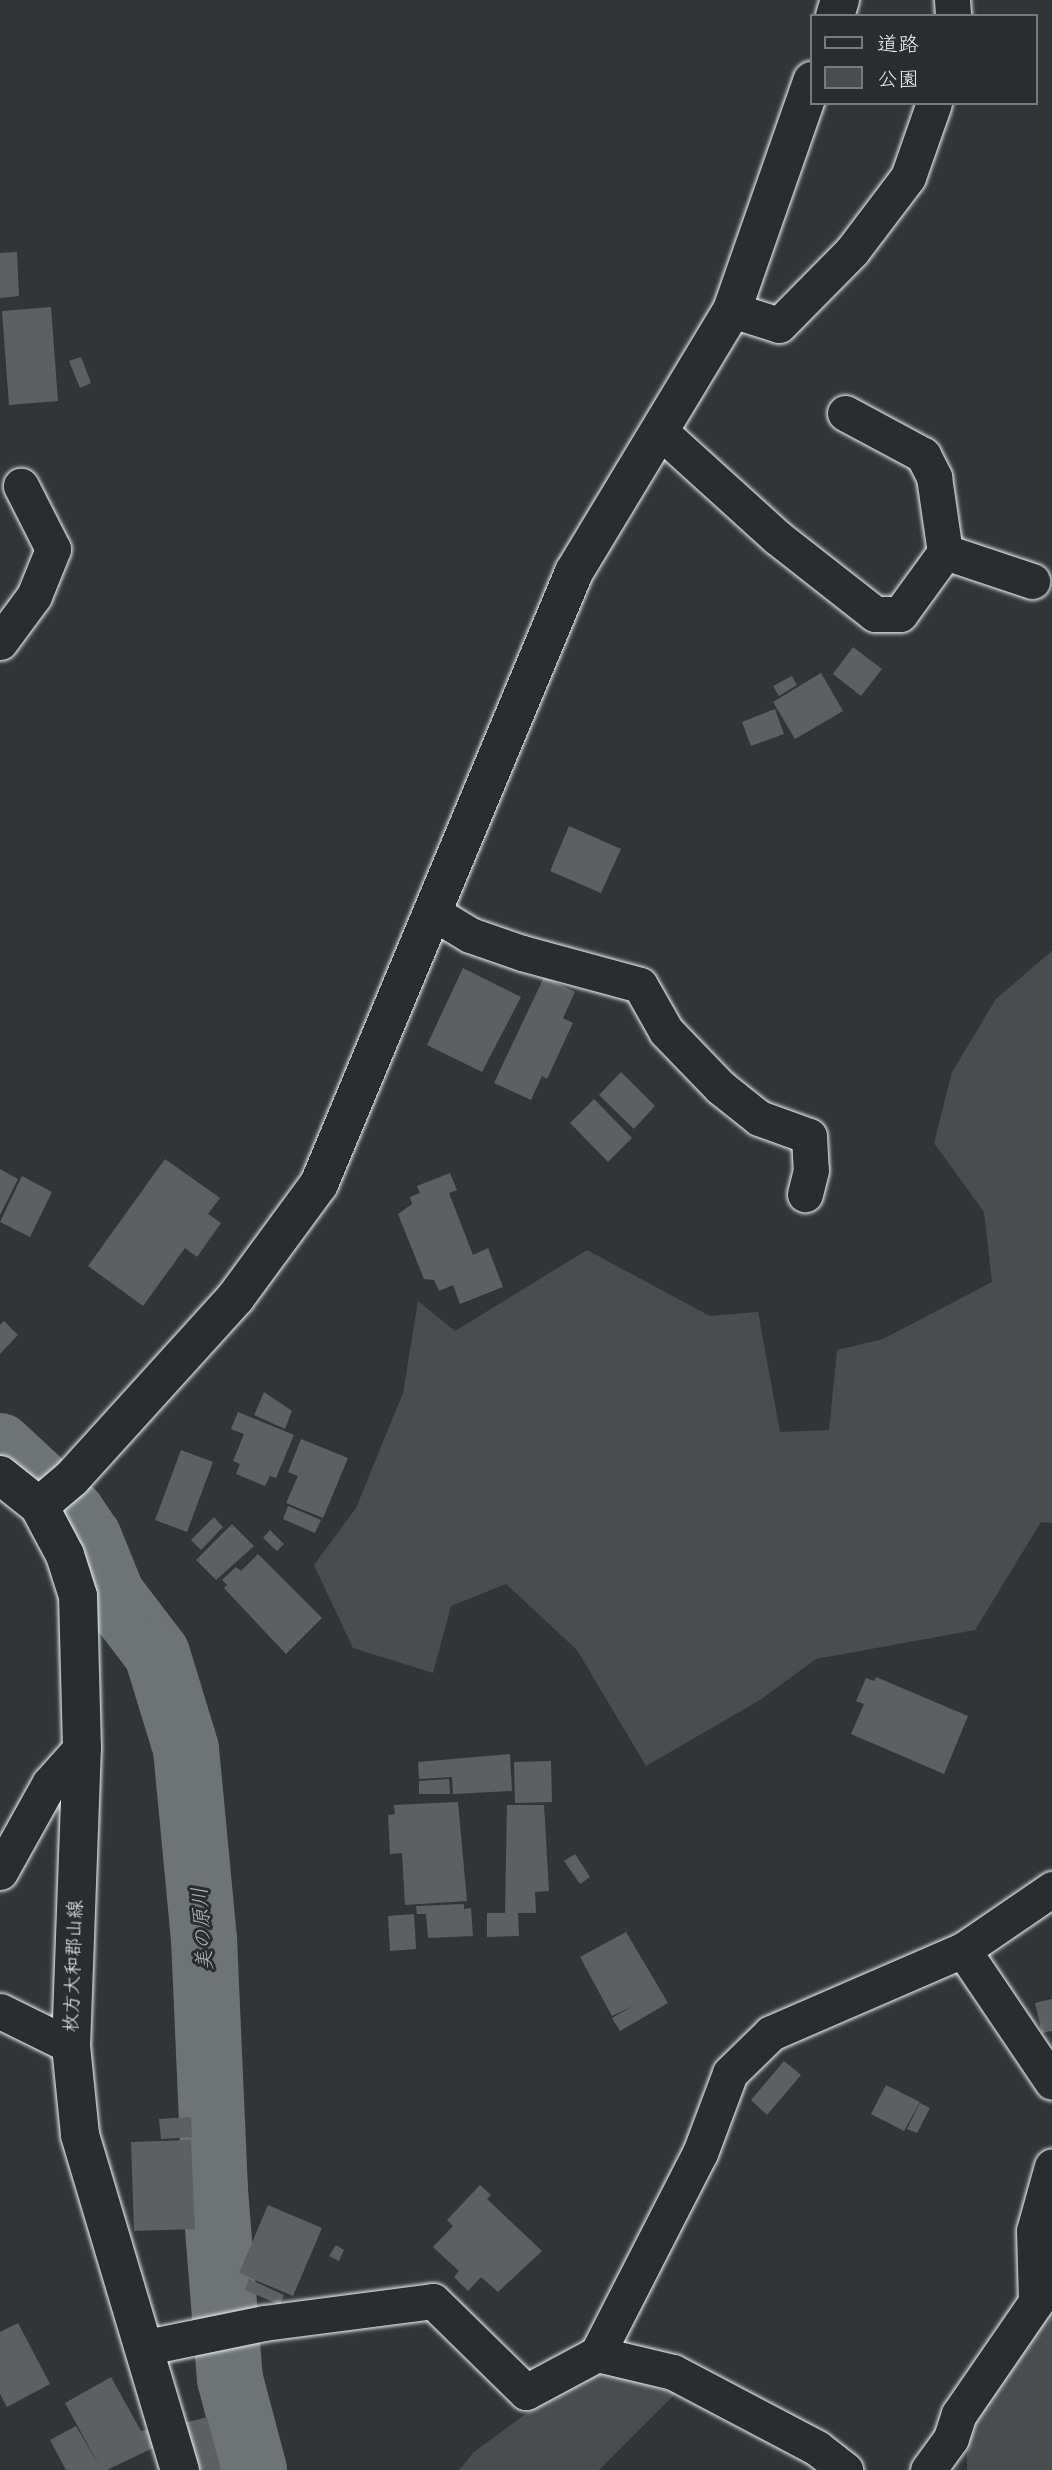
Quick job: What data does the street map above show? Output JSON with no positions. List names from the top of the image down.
{
  "streets": {
    "street": ["枚方大和郡山線"]
  },
  "water": ["美の原川"],
  "legend": ["道路", "公園"]
}
